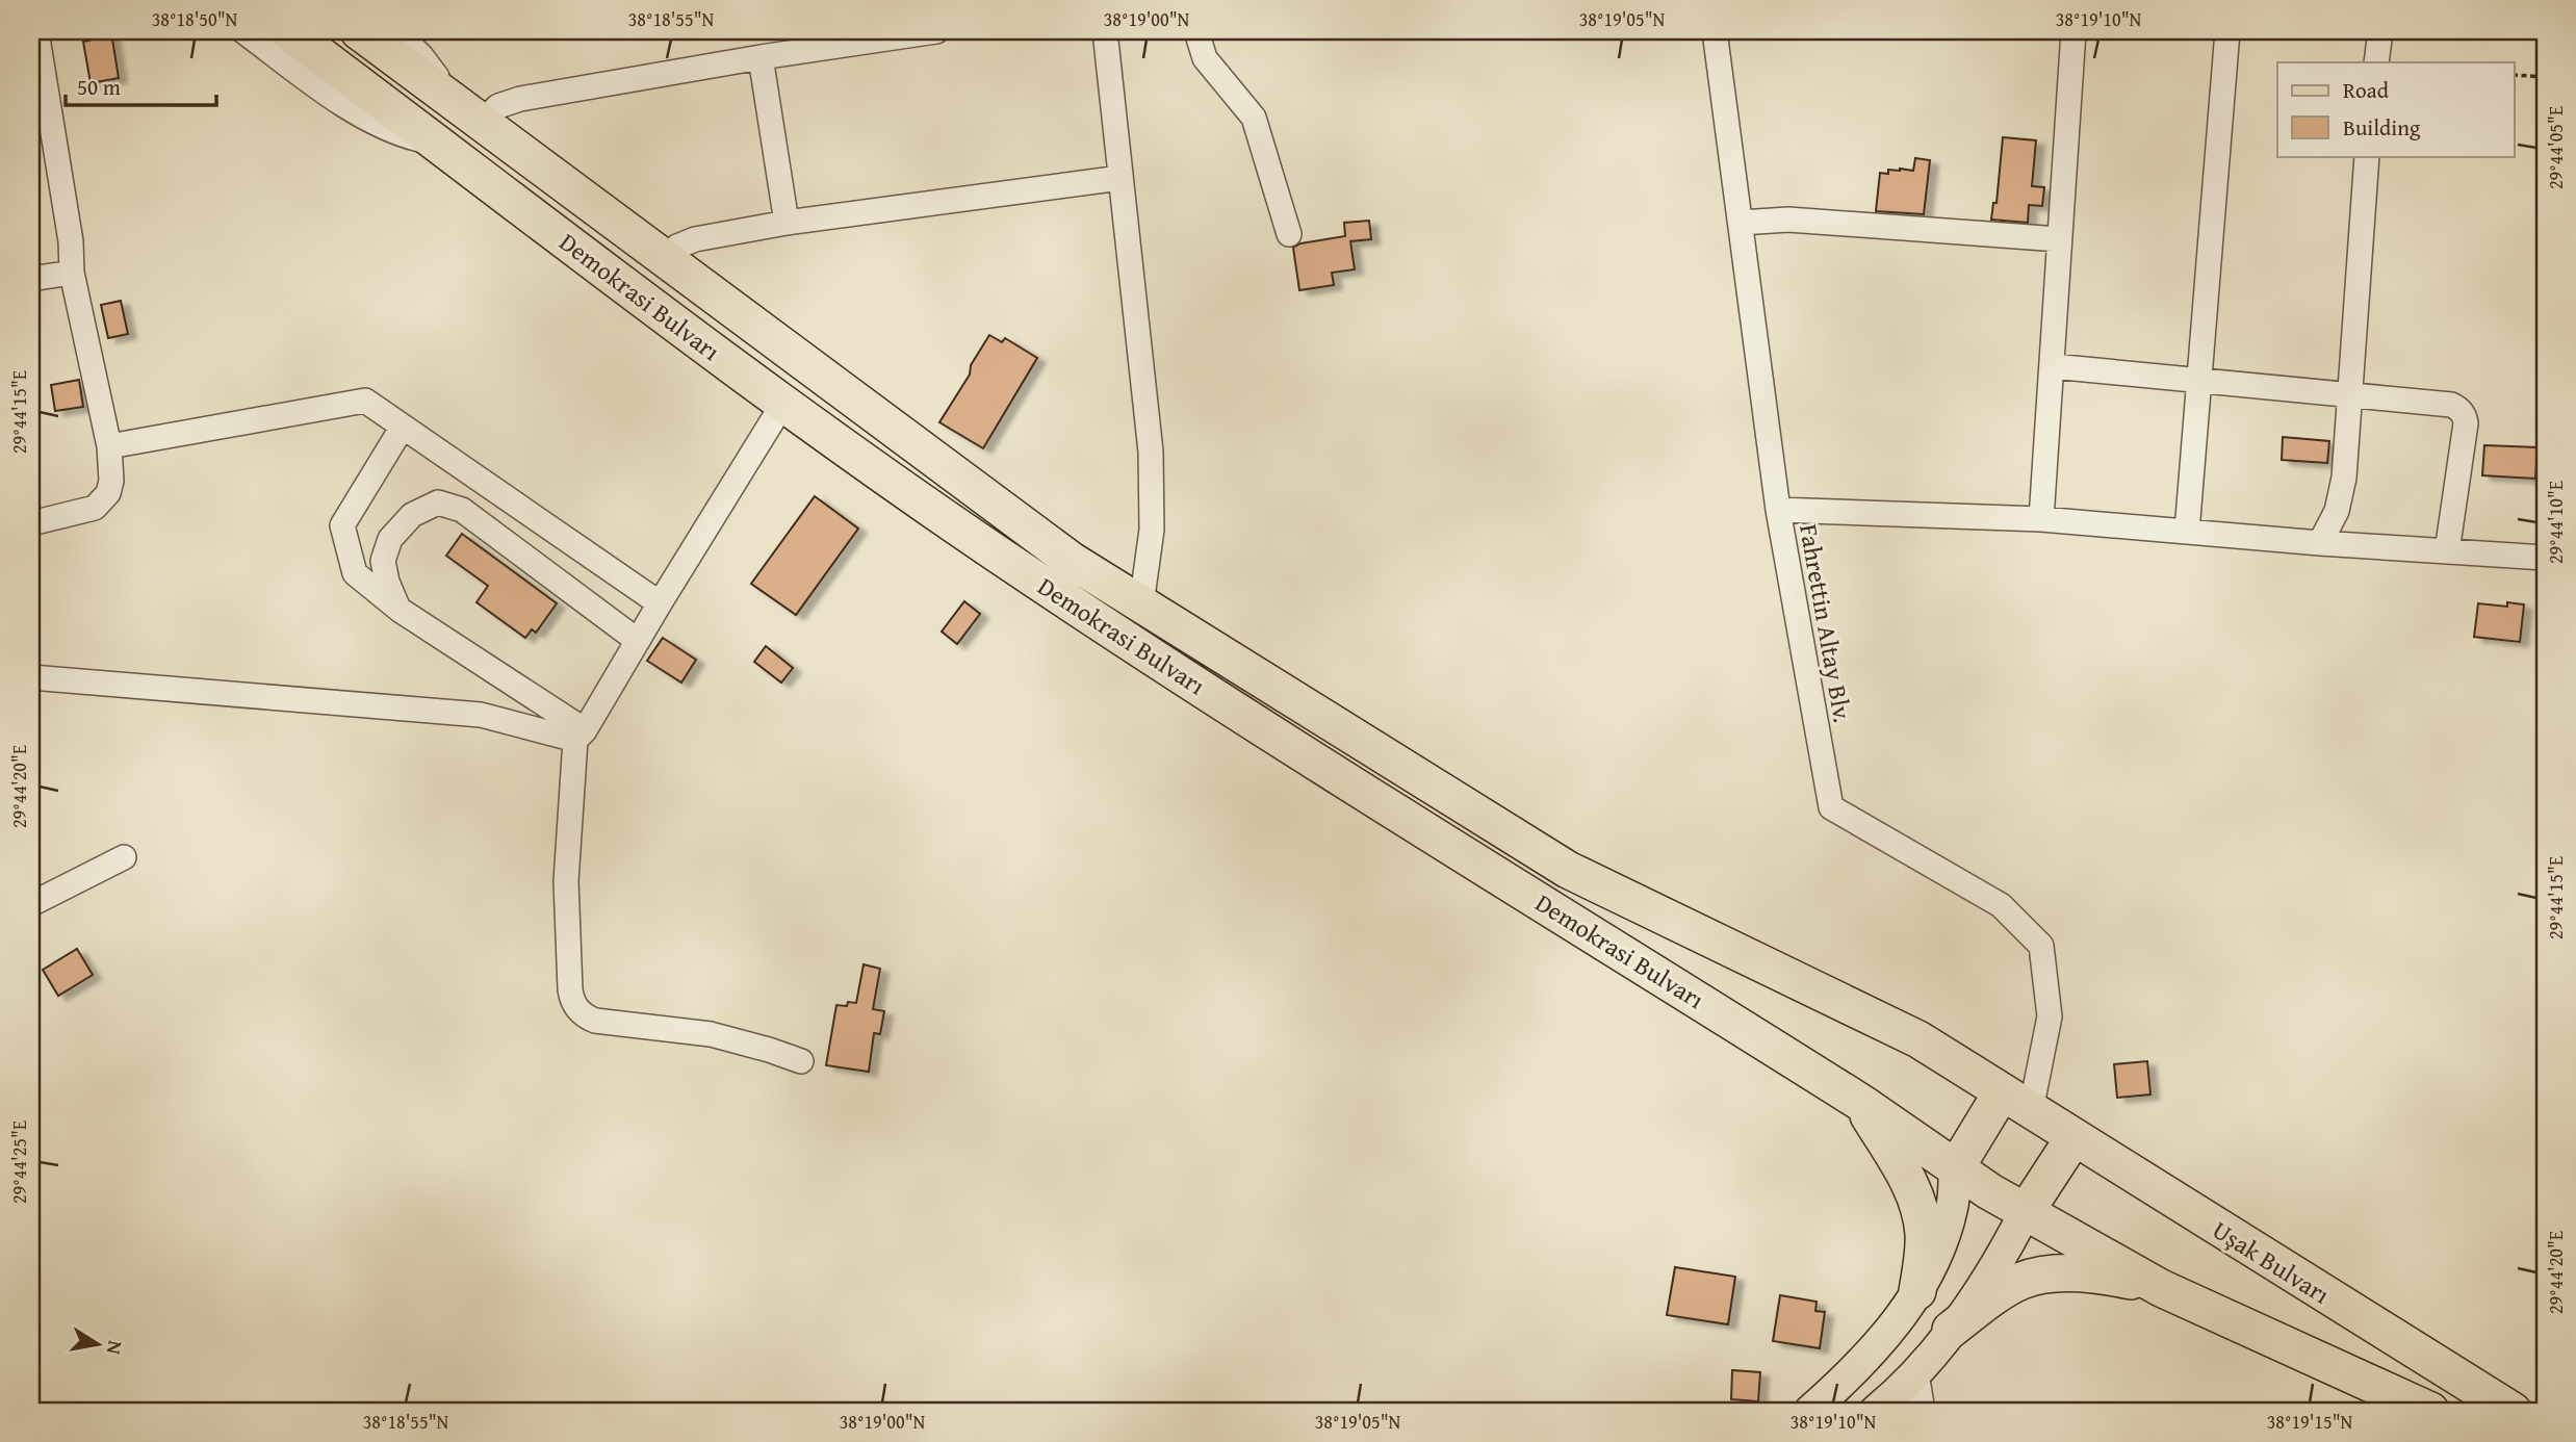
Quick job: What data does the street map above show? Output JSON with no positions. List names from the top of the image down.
{
  "streets": {
    "highway": ["Demokrasi Bulvarı", "Uşak Bulvarı"],
    "street": ["Fahrettin Altay Blv."]
  },
  "crossings": [
    ["Demokrasi Bulvarı", "Fahrettin Altay Blv."],
    ["Demokrasi Bulvarı", "Uşak Bulvarı"],
    ["Fahrettin Altay Blv.", "Uşak Bulvarı"]
  ],
  "legend": ["Road", "Building"],
  "scale_bar": "50 m",
  "north": "right",
  "coordinates": [
    "38°18'50\"N",
    "38°18'55\"N",
    "38°19'00\"N",
    "38°19'05\"N",
    "38°19'10\"N",
    "29°44'05\"E",
    "29°44'15\"E",
    "29°44'10\"E",
    "29°44'20\"E",
    "29°44'25\"E",
    "38°19'15\"N"
  ]
}
